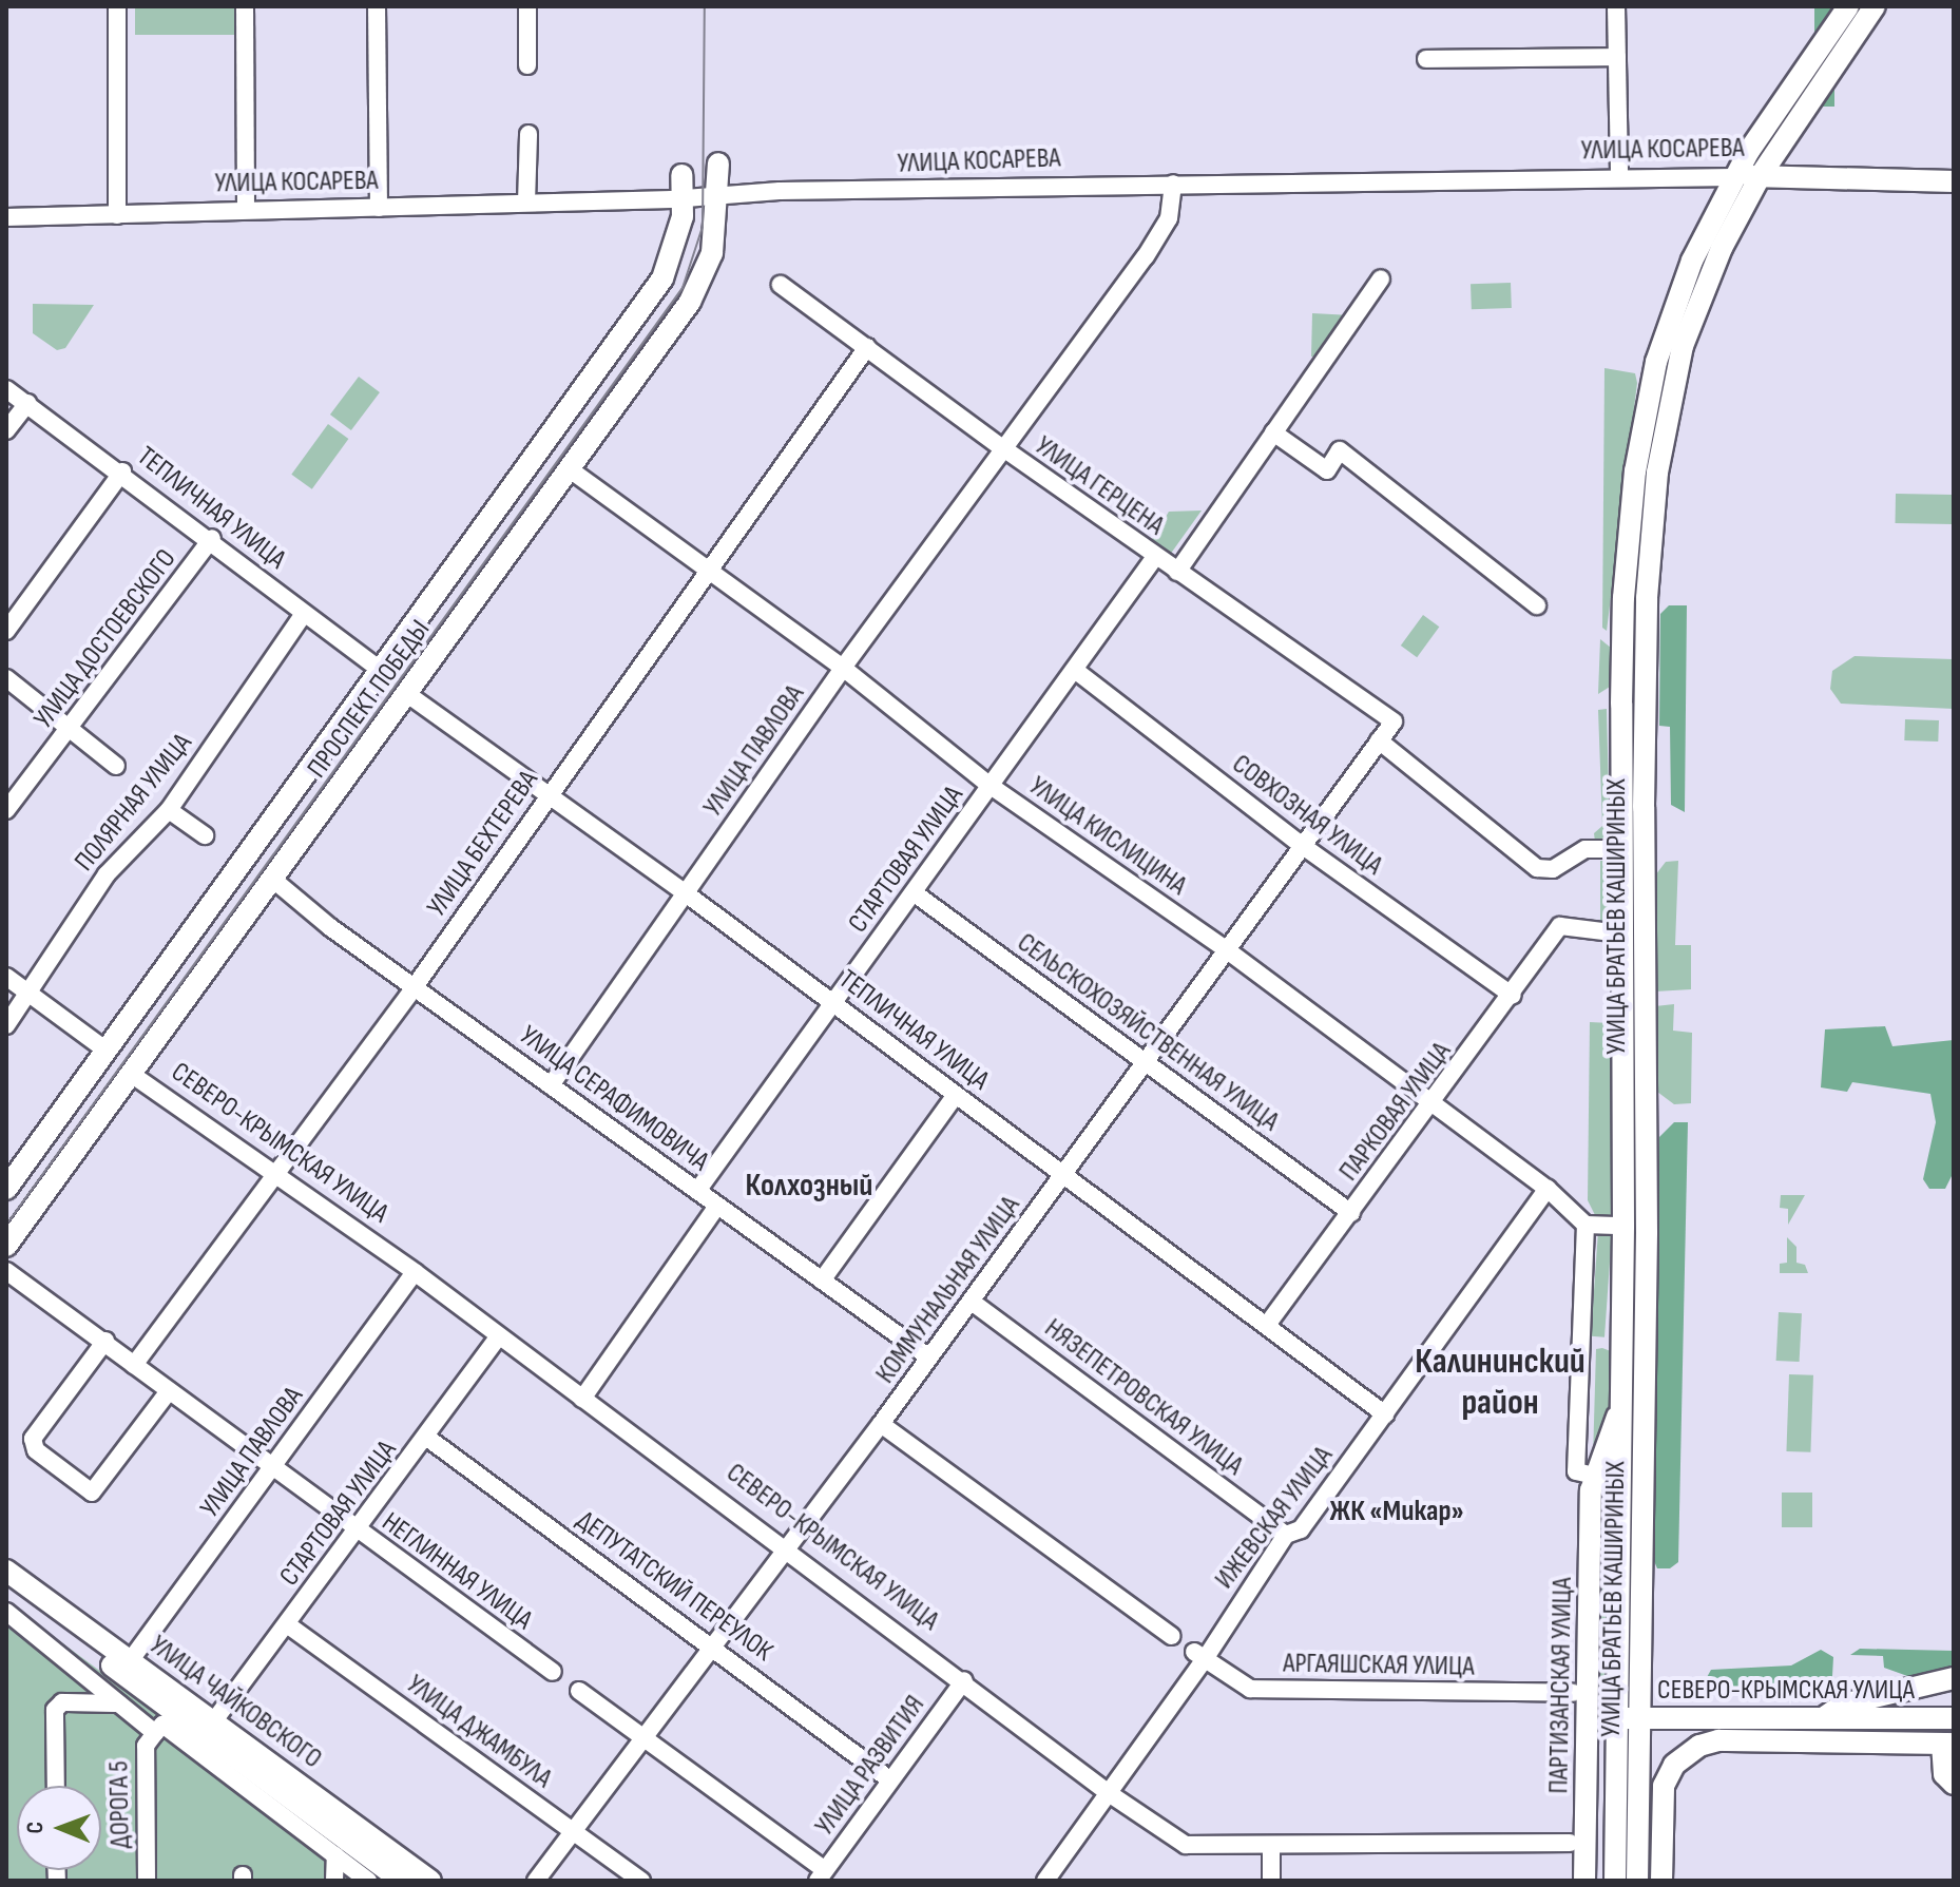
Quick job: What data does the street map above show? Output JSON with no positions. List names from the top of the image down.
{
  "streets": {
    "main road": [
      "УЛИЦА КОСАРЕВА",
      "ПРОСПЕКТ ПОБЕДЫ",
      "УЛИЦА БРАТЬЕВ КАШИРИНЫХ",
      "СЕВЕРО-КРЫМСКАЯ УЛИЦА",
      "ПАРТИЗАНСКАЯ УЛИЦА",
      "УЛИЦА ЧАЙКОВСКОГО"
    ],
    "street": [
      "УЛИЦА ГЕРЦЕНА",
      "ТЕПЛИЧНАЯ УЛИЦА",
      "УЛИЦА ДОСТОЕВСКОГО",
      "УЛИЦА ПАВЛОВА",
      "ПОЛЯРНАЯ УЛИЦА",
      "СОВХОЗНАЯ УЛИЦА",
      "УЛИЦА КИСЛИЦИНА",
      "УЛИЦА БЕХТЕРЕВА",
      "СТАРТОВАЯ УЛИЦА",
      "СЕЛЬСКОХОЗЯЙСТВЕННАЯ УЛИЦА",
      "УЛИЦА СЕРАФИМОВИЧА",
      "ПАРКОВАЯ УЛИЦА",
      "КОММУНАЛЬНАЯ УЛИЦА",
      "НЯЗЕПЕТРОВСКАЯ УЛИЦА",
      "ИЖЕВСКАЯ УЛИЦА",
      "НЕГЛИННАЯ УЛИЦА",
      "ДЕПУТАТСКИЙ ПЕРЕУЛОК",
      "АРГАЯШСКАЯ УЛИЦА",
      "УЛИЦА ДЖАМБУЛА",
      "УЛИЦА РАЗВИТИЯ",
      "ДОРОГА 5"
    ]
  },
  "crossings": [
    ["УЛИЦА КОСАРЕВА", "ПРОСПЕКТ ПОБЕДЫ"],
    ["УЛИЦА КОСАРЕВА", "УЛИЦА ПАВЛОВА"],
    ["УЛИЦА КОСАРЕВА", "УЛИЦА БРАТЬЕВ КАШИРИНЫХ"],
    ["УЛИЦА ГЕРЦЕНА", "УЛИЦА ПАВЛОВА"],
    ["УЛИЦА ГЕРЦЕНА", "УЛИЦА БЕХТЕРЕВА"],
    ["УЛИЦА ГЕРЦЕНА", "СТАРТОВАЯ УЛИЦА"],
    ["УЛИЦА ГЕРЦЕНА", "КОММУНАЛЬНАЯ УЛИЦА"],
    ["ТЕПЛИЧНАЯ УЛИЦА", "УЛИЦА ДОСТОЕВСКОГО"],
    ["ТЕПЛИЧНАЯ УЛИЦА", "ПРОСПЕКТ ПОБЕДЫ"],
    ["ТЕПЛИЧНАЯ УЛИЦА", "УЛИЦА ПАВЛОВА"],
    ["ТЕПЛИЧНАЯ УЛИЦА", "ПОЛЯРНАЯ УЛИЦА"],
    ["ТЕПЛИЧНАЯ УЛИЦА", "УЛИЦА БЕХТЕРЕВА"],
    ["ТЕПЛИЧНАЯ УЛИЦА", "СТАРТОВАЯ УЛИЦА"],
    ["ТЕПЛИЧНАЯ УЛИЦА", "ПАРКОВАЯ УЛИЦА"],
    ["ТЕПЛИЧНАЯ УЛИЦА", "КОММУНАЛЬНАЯ УЛИЦА"],
    ["ТЕПЛИЧНАЯ УЛИЦА", "ИЖЕВСКАЯ УЛИЦА"],
    ["ПРОСПЕКТ ПОБЕДЫ", "УЛИЦА КИСЛИЦИНА"],
    ["ПРОСПЕКТ ПОБЕДЫ", "УЛИЦА СЕРАФИМОВИЧА"],
    ["ПРОСПЕКТ ПОБЕДЫ", "СЕВЕРО-КРЫМСКАЯ УЛИЦА"],
    ["УЛИЦА ПАВЛОВА", "УЛИЦА КИСЛИЦИНА"],
    ["УЛИЦА ПАВЛОВА", "УЛИЦА СЕРАФИМОВИЧА"],
    ["УЛИЦА ПАВЛОВА", "СЕВЕРО-КРЫМСКАЯ УЛИЦА"],
    ["УЛИЦА ПАВЛОВА", "НЕГЛИННАЯ УЛИЦА"],
    ["УЛИЦА ПАВЛОВА", "УЛИЦА ЧАЙКОВСКОГО"],
    ["СОВХОЗНАЯ УЛИЦА", "СТАРТОВАЯ УЛИЦА"],
    ["СОВХОЗНАЯ УЛИЦА", "ПАРКОВАЯ УЛИЦА"],
    ["СОВХОЗНАЯ УЛИЦА", "КОММУНАЛЬНАЯ УЛИЦА"],
    ["УЛИЦА КИСЛИЦИНА", "УЛИЦА БЕХТЕРЕВА"],
    ["УЛИЦА КИСЛИЦИНА", "СТАРТОВАЯ УЛИЦА"],
    ["УЛИЦА КИСЛИЦИНА", "ПАРКОВАЯ УЛИЦА"],
    ["УЛИЦА КИСЛИЦИНА", "КОММУНАЛЬНАЯ УЛИЦА"],
    ["УЛИЦА КИСЛИЦИНА", "ИЖЕВСКАЯ УЛИЦА"],
    ["УЛИЦА БЕХТЕРЕВА", "УЛИЦА СЕРАФИМОВИЧА"],
    ["УЛИЦА БЕХТЕРЕВА", "СЕВЕРО-КРЫМСКАЯ УЛИЦА"],
    ["УЛИЦА БЕХТЕРЕВА", "НЕГЛИННАЯ УЛИЦА"],
    ["СТАРТОВАЯ УЛИЦА", "СЕЛЬСКОХОЗЯЙСТВЕННАЯ УЛИЦА"],
    ["СТАРТОВАЯ УЛИЦА", "УЛИЦА СЕРАФИМОВИЧА"],
    ["СТАРТОВАЯ УЛИЦА", "СЕВЕРО-КРЫМСКАЯ УЛИЦА"],
    ["СТАРТОВАЯ УЛИЦА", "НЕГЛИННАЯ УЛИЦА"],
    ["СТАРТОВАЯ УЛИЦА", "ДЕПУТАТСКИЙ ПЕРЕУЛОК"],
    ["СТАРТОВАЯ УЛИЦА", "УЛИЦА ЧАЙКОВСКОГО"],
    ["СТАРТОВАЯ УЛИЦА", "УЛИЦА ДЖАМБУЛА"],
    ["УЛИЦА БРАТЬЕВ КАШИРИНЫХ", "ПАРКОВАЯ УЛИЦА"],
    ["УЛИЦА БРАТЬЕВ КАШИРИНЫХ", "СЕВЕРО-КРЫМСКАЯ УЛИЦА"],
    ["СЕЛЬСКОХОЗЯЙСТВЕННАЯ УЛИЦА", "ПАРКОВАЯ УЛИЦА"],
    ["СЕЛЬСКОХОЗЯЙСТВЕННАЯ УЛИЦА", "КОММУНАЛЬНАЯ УЛИЦА"],
    ["УЛИЦА СЕРАФИМОВИЧА", "КОММУНАЛЬНАЯ УЛИЦА"],
    ["СЕВЕРО-КРЫМСКАЯ УЛИЦА", "КОММУНАЛЬНАЯ УЛИЦА"],
    ["СЕВЕРО-КРЫМСКАЯ УЛИЦА", "ИЖЕВСКАЯ УЛИЦА"],
    ["СЕВЕРО-КРЫМСКАЯ УЛИЦА", "УЛИЦА РАЗВИТИЯ"],
    ["КОММУНАЛЬНАЯ УЛИЦА", "НЯЗЕПЕТРОВСКАЯ УЛИЦА"],
    ["КОММУНАЛЬНАЯ УЛИЦА", "ДЕПУТАТСКИЙ ПЕРЕУЛОК"],
    ["КОММУНАЛЬНАЯ УЛИЦА", "УЛИЦА ДЖАМБУЛА"],
    ["НЯЗЕПЕТРОВСКАЯ УЛИЦА", "ИЖЕВСКАЯ УЛИЦА"],
    ["ИЖЕВСКАЯ УЛИЦА", "АРГАЯШСКАЯ УЛИЦА"],
    ["ДЕПУТАТСКИЙ ПЕРЕУЛОК", "УЛИЦА РАЗВИТИЯ"]
  ],
  "districts": ["Колхозный", "Калининский район", "ЖК «Микар»"],
  "north": "left"
}
